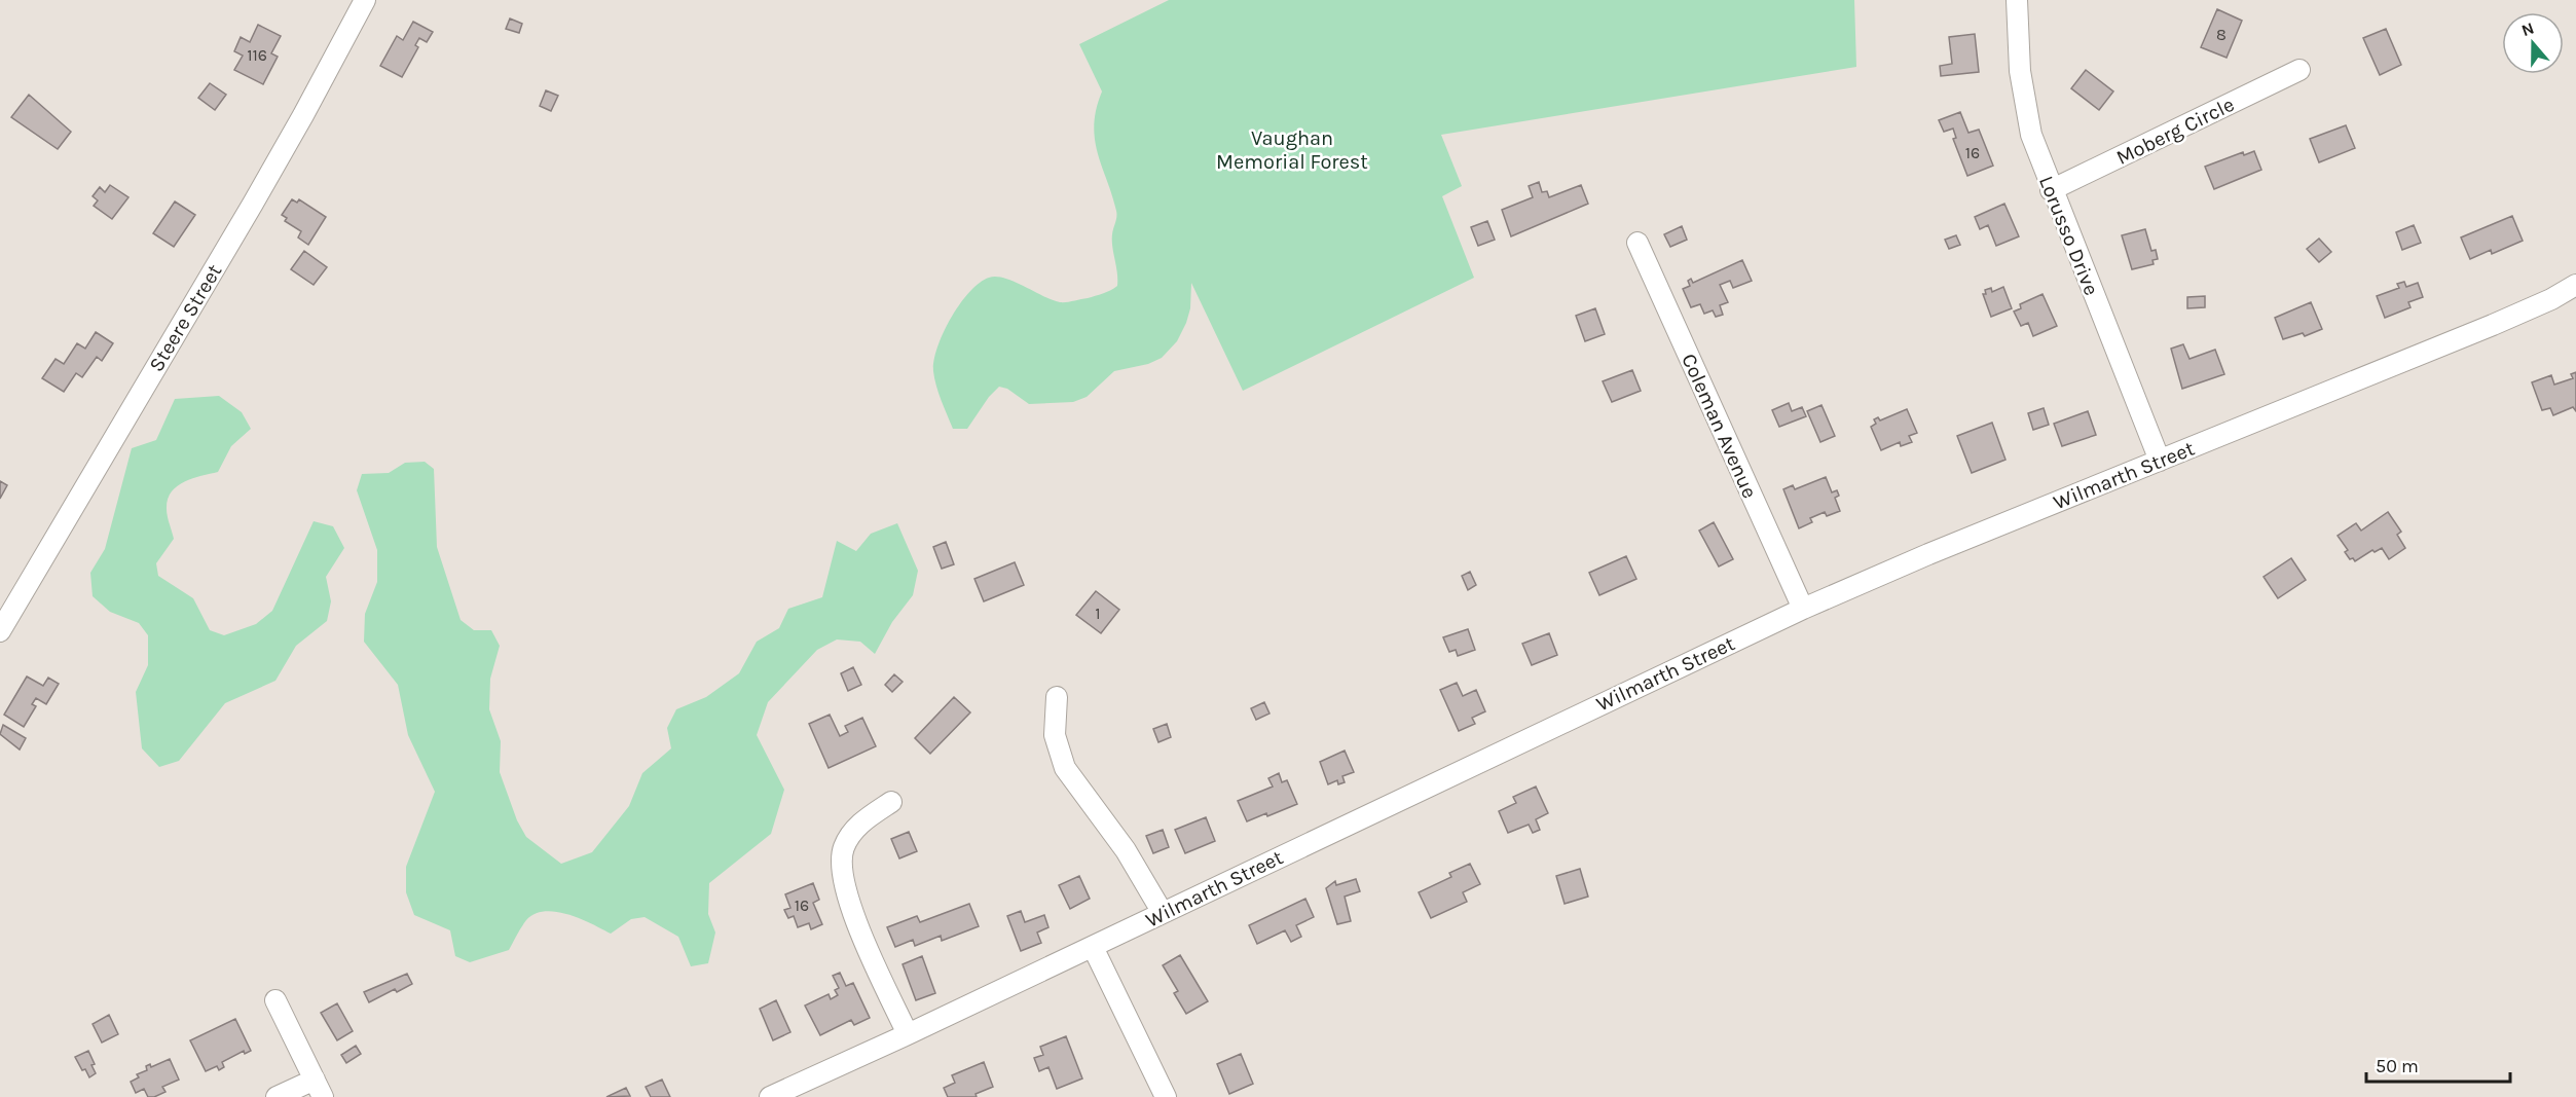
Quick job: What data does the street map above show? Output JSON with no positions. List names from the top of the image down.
{
  "streets": {
    "street": [
      "Moberg Circle",
      "Lorusso Drive",
      "Steere Street",
      "Coleman Avenue",
      "Wilmarth Street"
    ]
  },
  "crossings": [
    ["Moberg Circle", "Lorusso Drive"],
    ["Lorusso Drive", "Wilmarth Street"],
    ["Coleman Avenue", "Wilmarth Street"]
  ],
  "parks": ["Vaughan Memorial Forest"],
  "house_numbers": [
    "8",
    "116",
    "16",
    "1",
    "16"
  ],
  "scale_bar": "50 m",
  "north": "top"
}
